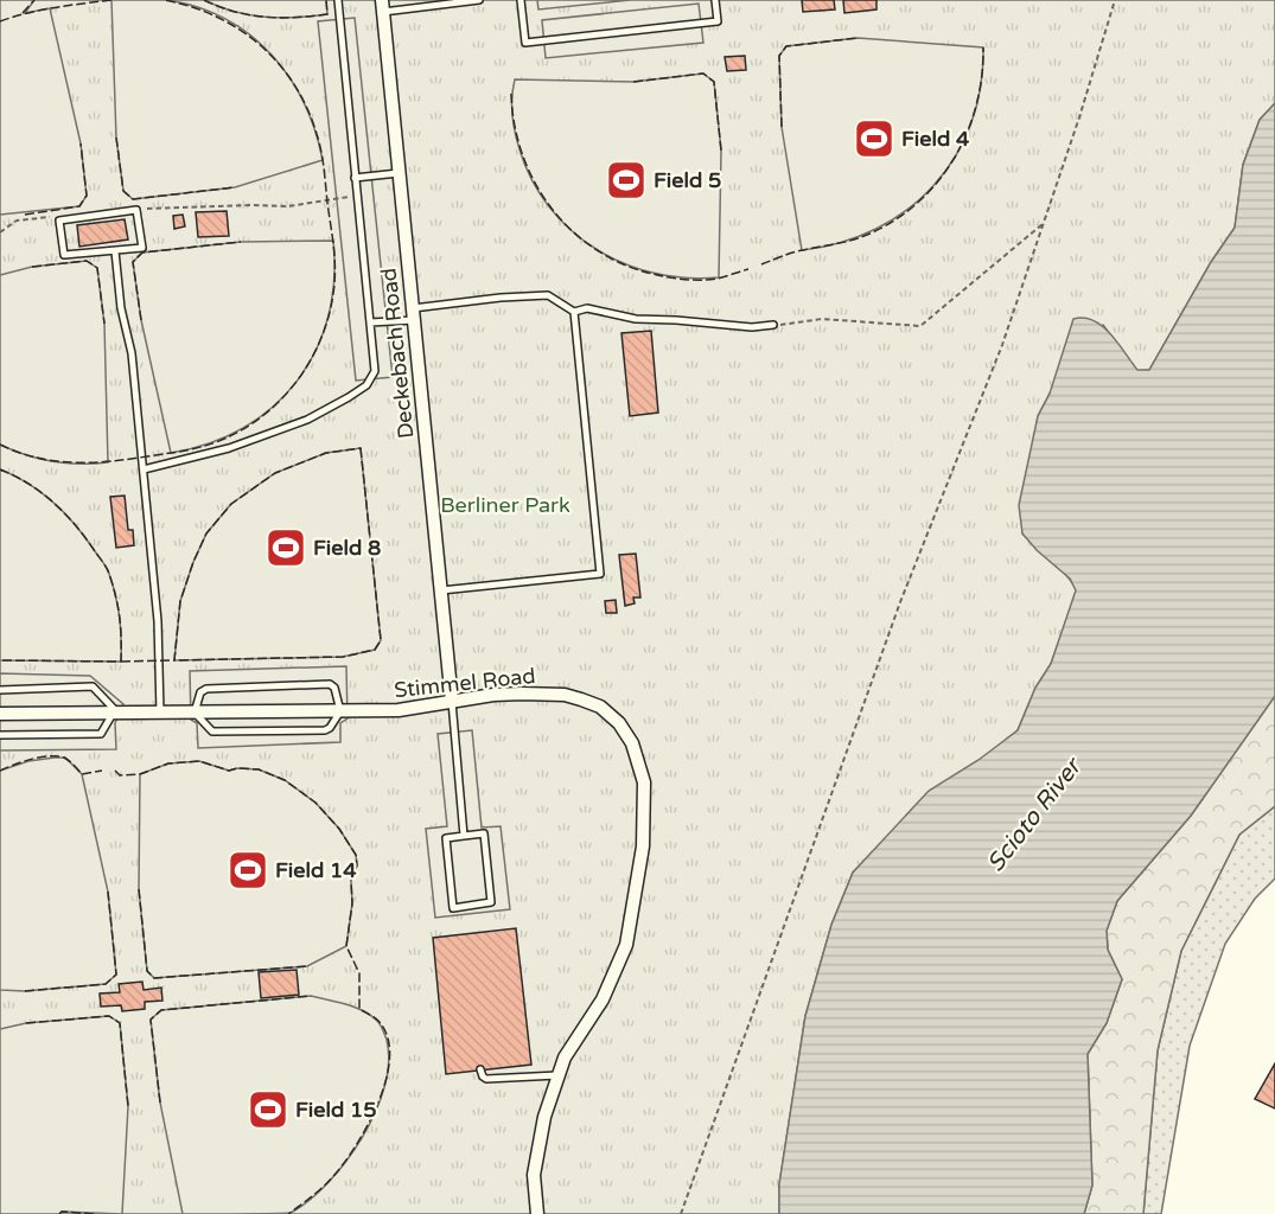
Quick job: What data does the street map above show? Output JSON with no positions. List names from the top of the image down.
{
  "streets": {
    "street": ["Deckebach Road", "Stimmel Road"]
  },
  "crossings": [
    ["Deckebach Road", "Stimmel Road"]
  ],
  "water": ["Scioto River"],
  "parks": ["Berliner Park"],
  "places": {
    "sports": [
      "Field 4",
      "Field 5",
      "Field 8",
      "Field 14",
      "Field 15"
    ]
  }
}
